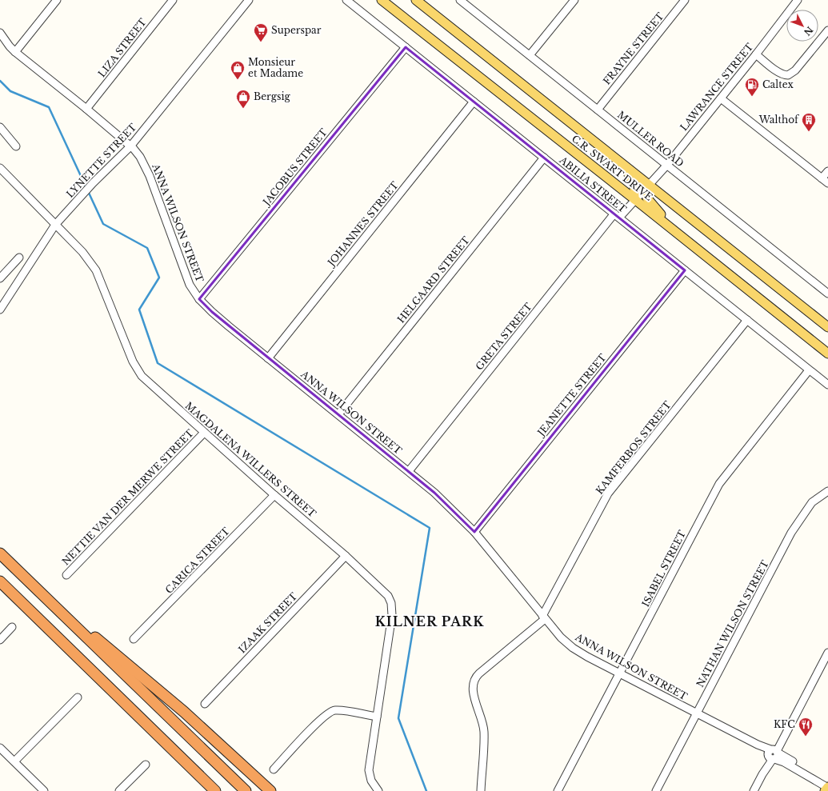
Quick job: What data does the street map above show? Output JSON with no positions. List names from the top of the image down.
{
  "streets": {
    "main road": ["C.R. SWART DRIVE"],
    "street": [
      "LIZA STREET",
      "FRAYNE STREET",
      "LAWRANCE STREET",
      "MULLER ROAD",
      "LYNETTE STREET",
      "JACOBUS STREET",
      "ABILIA STREET",
      "ANNA WILSON STREET",
      "JOHANNES STREET",
      "HELGAARD STREET",
      "GRETA STREET",
      "JEANETTE STREET",
      "KAMFERBOS STREET",
      "MAGDALENA WILLERS STREET",
      "NETTIE VAN DER MERWE STREET",
      "CARICA STREET",
      "ISABEL STREET",
      "IZAAK STREET",
      "NATHAN WILSON STREET"
    ]
  },
  "crossings": [
    ["LIZA STREET", "ANNA WILSON STREET"],
    ["FRAYNE STREET", "MULLER ROAD"],
    ["LAWRANCE STREET", "MULLER ROAD"],
    ["LAWRANCE STREET", "C.R. SWART DRIVE"],
    ["LAWRANCE STREET", "GRETA STREET"],
    ["LYNETTE STREET", "ANNA WILSON STREET"],
    ["LYNETTE STREET", "MAGDALENA WILLERS STREET"],
    ["JACOBUS STREET", "ABILIA STREET"],
    ["JACOBUS STREET", "ANNA WILSON STREET"],
    ["C.R. SWART DRIVE", "GRETA STREET"],
    ["ABILIA STREET", "JOHANNES STREET"],
    ["ABILIA STREET", "HELGAARD STREET"],
    ["ABILIA STREET", "GRETA STREET"],
    ["ABILIA STREET", "JEANETTE STREET"],
    ["ABILIA STREET", "KAMFERBOS STREET"],
    ["ABILIA STREET", "ISABEL STREET"],
    ["ANNA WILSON STREET", "JOHANNES STREET"],
    ["ANNA WILSON STREET", "HELGAARD STREET"],
    ["ANNA WILSON STREET", "GRETA STREET"],
    ["ANNA WILSON STREET", "JEANETTE STREET"],
    ["ANNA WILSON STREET", "KAMFERBOS STREET"],
    ["ANNA WILSON STREET", "ISABEL STREET"],
    ["ANNA WILSON STREET", "NATHAN WILSON STREET"],
    ["MAGDALENA WILLERS STREET", "NETTIE VAN DER MERWE STREET"],
    ["MAGDALENA WILLERS STREET", "CARICA STREET"],
    ["MAGDALENA WILLERS STREET", "IZAAK STREET"]
  ],
  "districts": ["KILNER PARK"],
  "places": {
    "supermarket": ["Superspar"],
    "shop": ["Monsieur et Madame", "Bergsig"],
    "fuel station": ["Caltex"],
    "building": ["Walthof"],
    "restaurant": ["KFC"]
  },
  "north": "bottom right"
}
